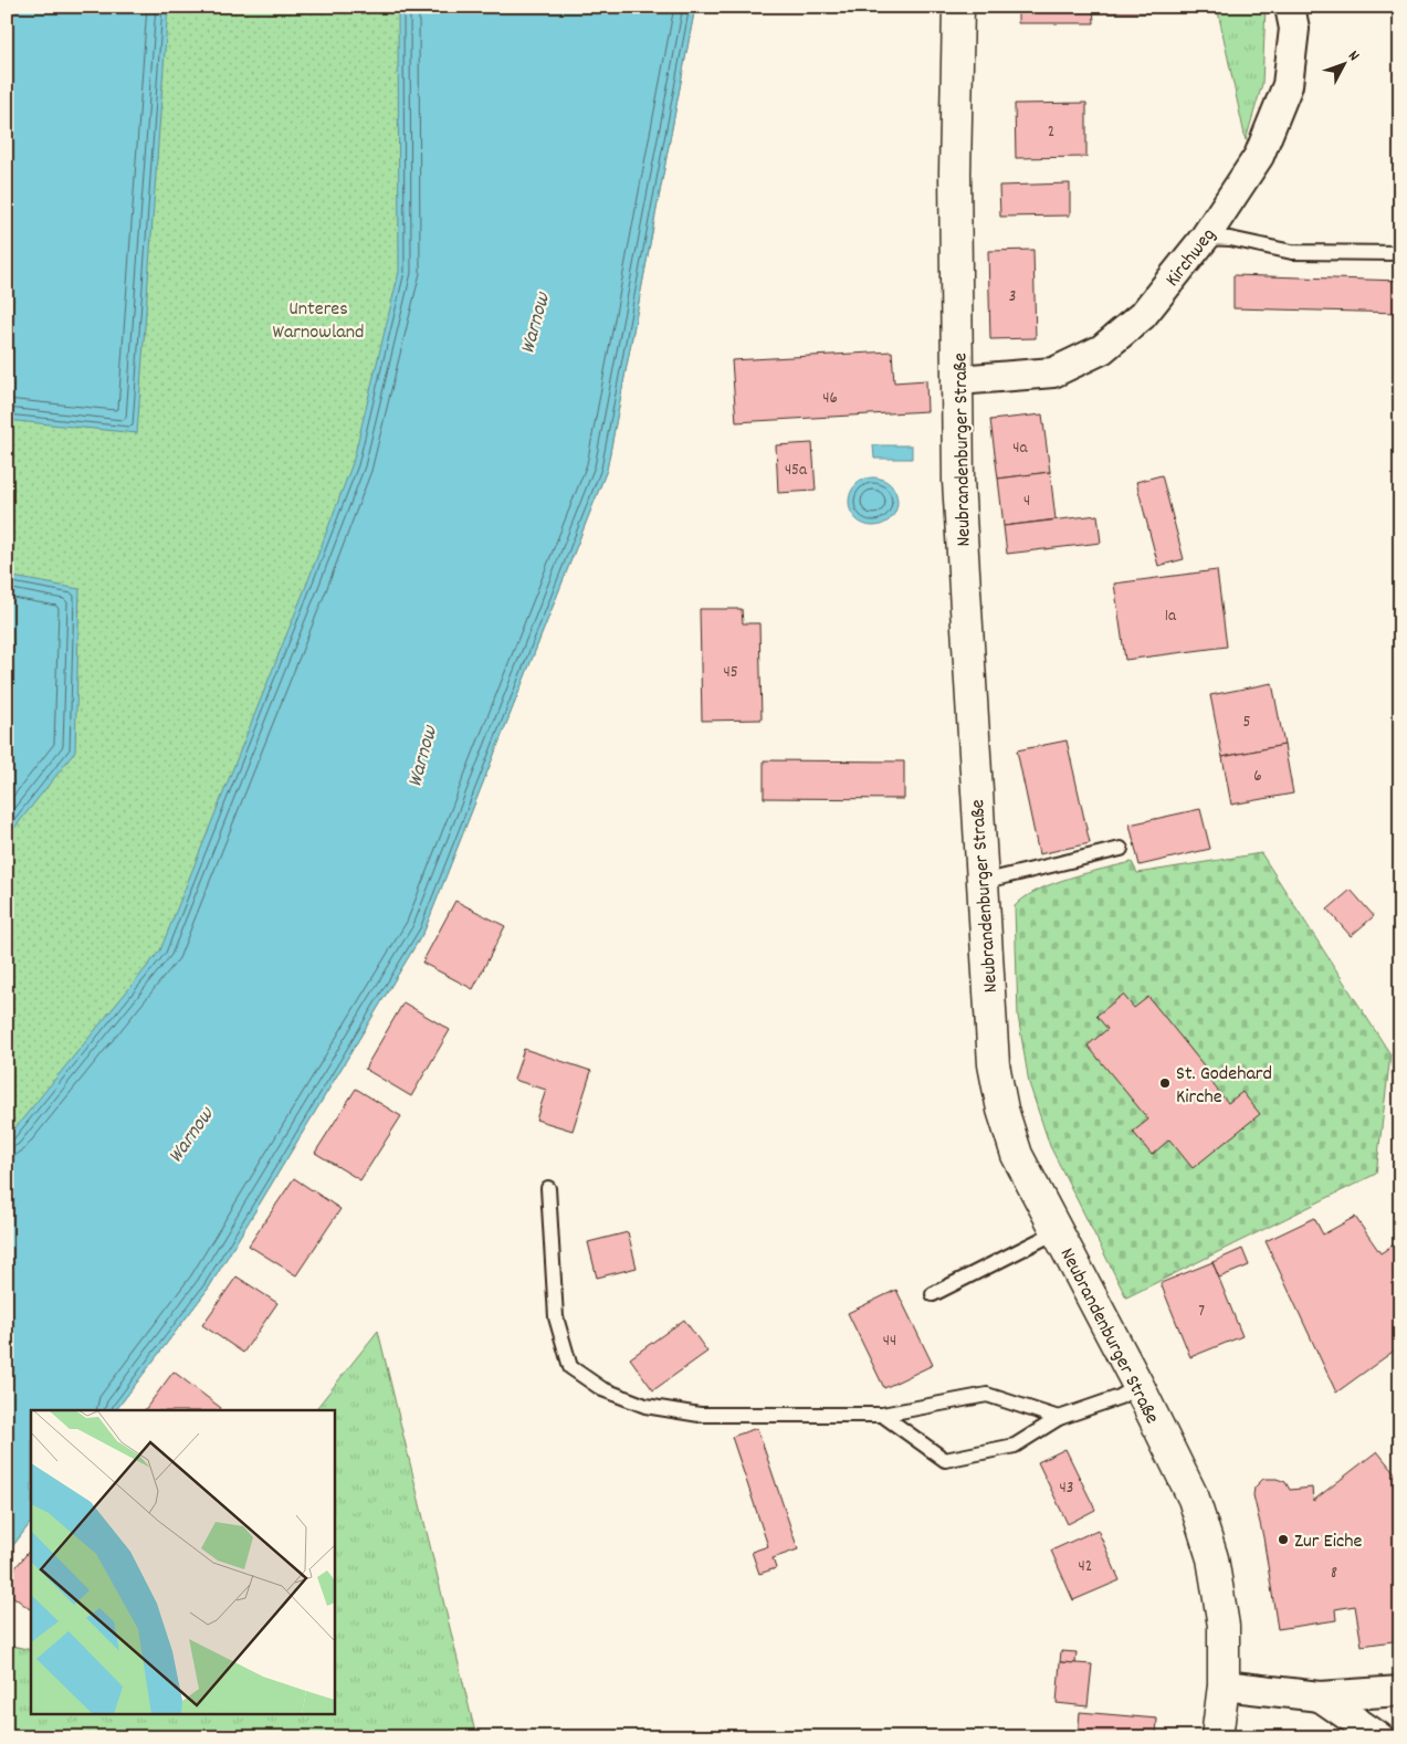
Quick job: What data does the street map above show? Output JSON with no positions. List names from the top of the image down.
{
  "streets": {
    "main road": ["Neubrandenburger Straße"],
    "street": ["Kirchweg"]
  },
  "crossings": [
    ["Kirchweg", "Neubrandenburger Straße"]
  ],
  "water": ["Warnow"],
  "parks": ["Unteres Warnowland"],
  "places": ["St. Godehard Kirche", "Zur Eiche"],
  "house_numbers": [
    "2",
    "3",
    "46",
    "4a",
    "45a",
    "4",
    "1a",
    "45",
    "5",
    "6",
    "7",
    "44",
    "43",
    "42",
    "8"
  ],
  "north": "top right"
}
